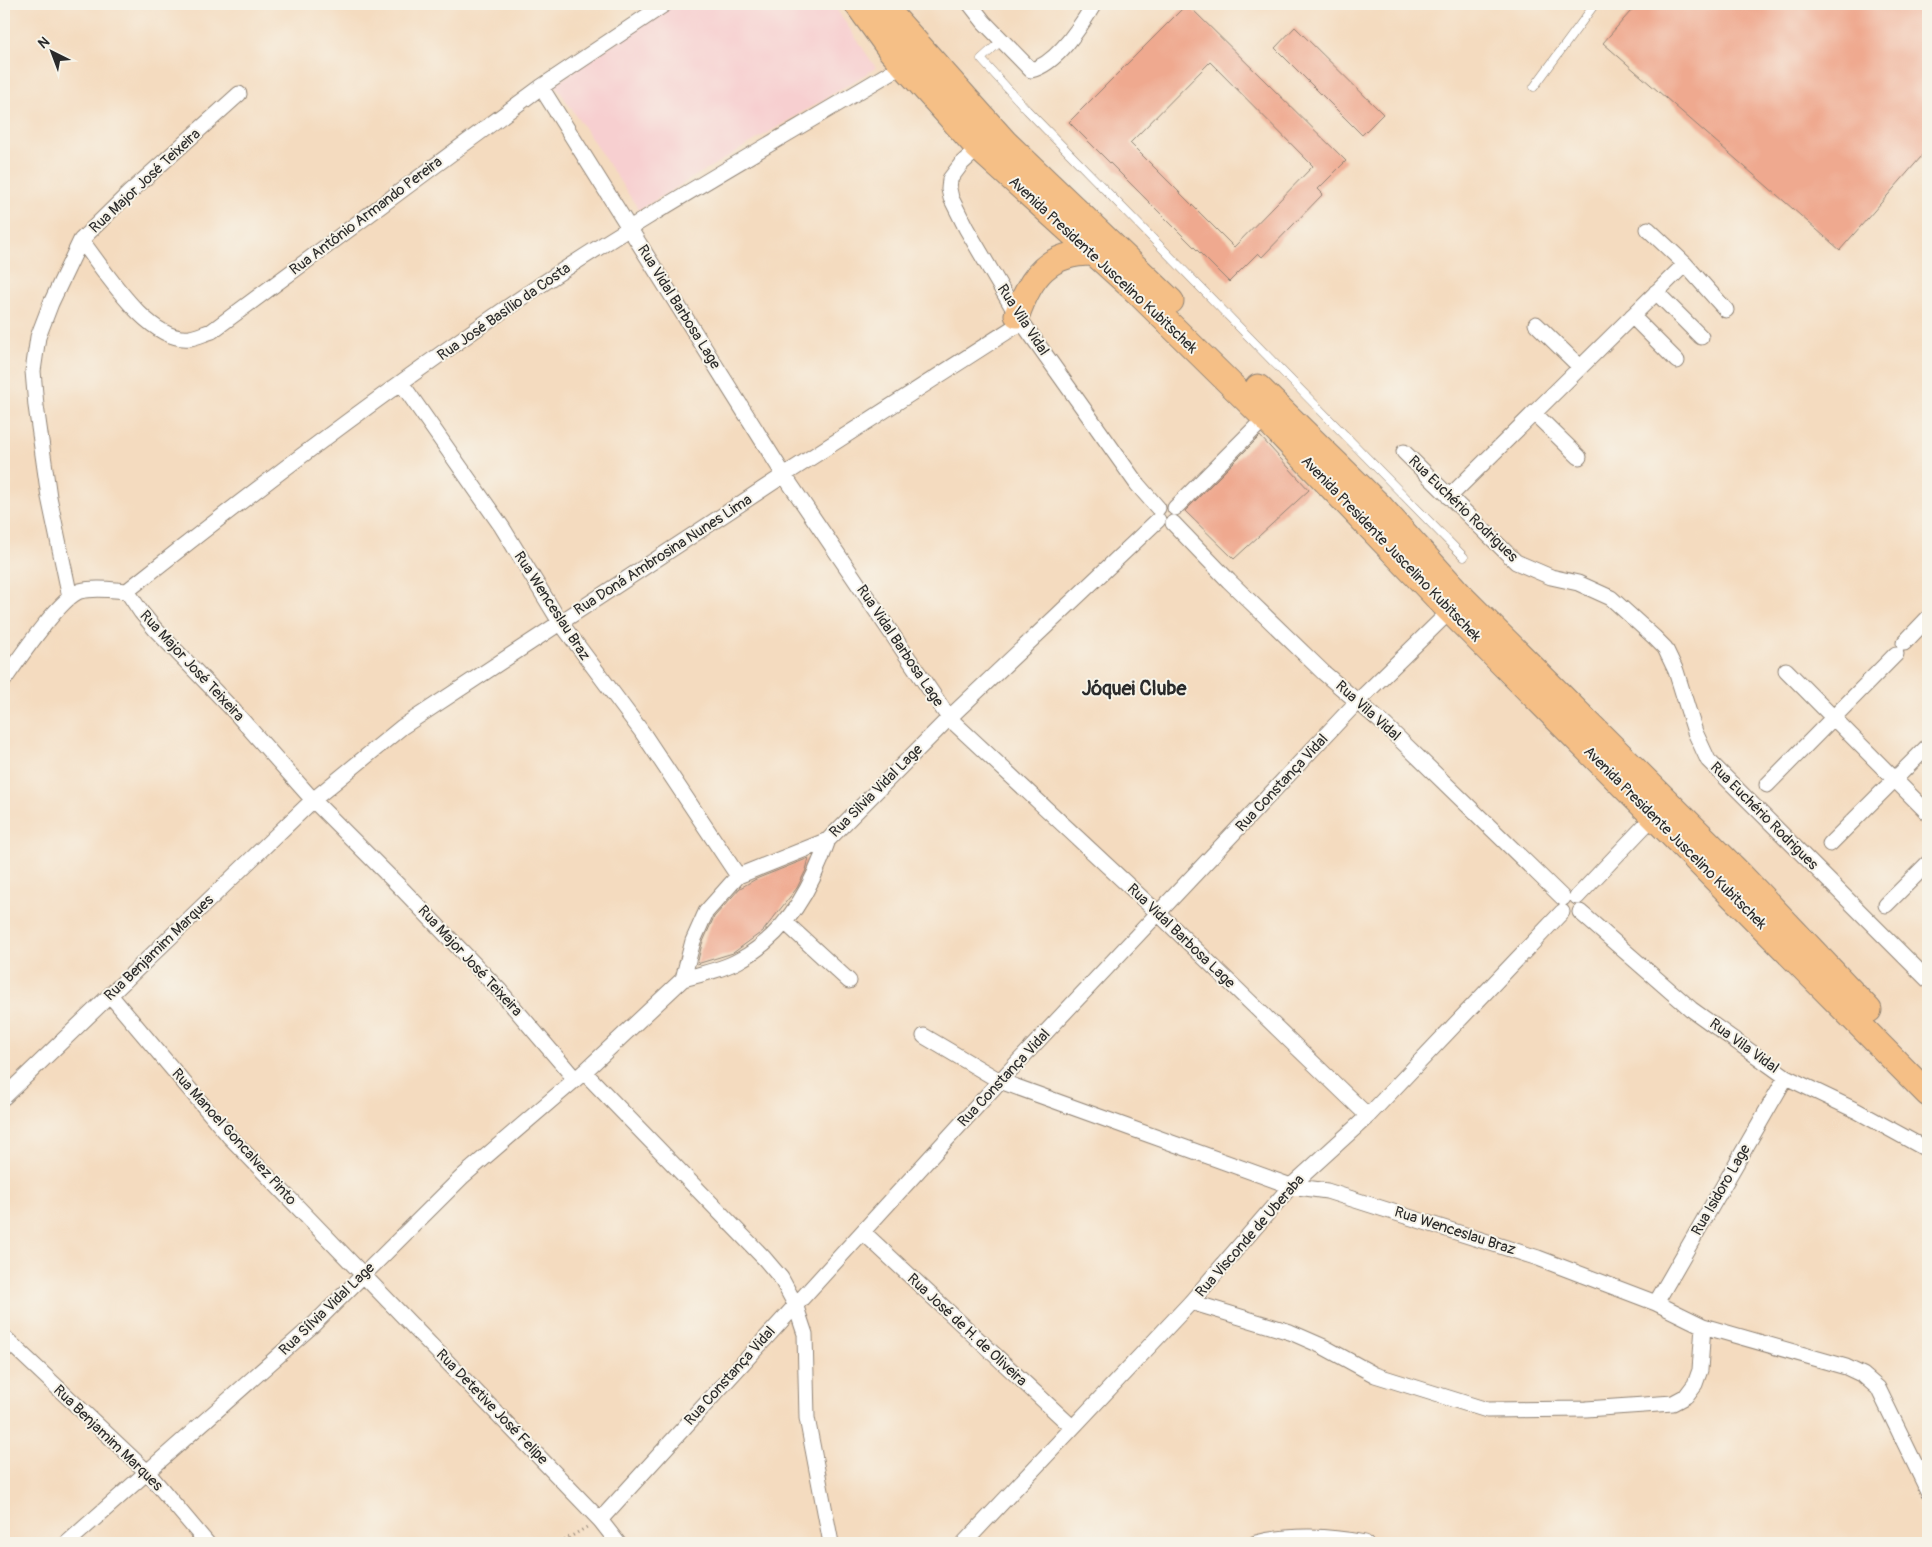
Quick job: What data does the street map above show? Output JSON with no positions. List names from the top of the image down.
{
  "streets": {
    "highway": ["Avenida Presidente Juscelino Kubitschek"],
    "street": [
      "Rua Major José Teixeira",
      "Rua Antônio Armando Pereira",
      "Rua Vidal Barbosa Lage",
      "Rua José Basílio da Costa",
      "Rua Vila Vidal",
      "Rua Euchério Rodrigues",
      "Rua Doná Ambrosina Nunes Lima",
      "Rua Wenceslau Braz",
      "Rua Constança Vidal",
      "Rua Silvia Vidal Lage",
      "Rua Benjamim Marques",
      "Rua Manoel Goncalvez Pinto",
      "Rua Isidoro Lage",
      "Rua Visconde de Uberaba",
      "Rua Sílvia Vidal Lage",
      "Rua José de H. de Oliveira",
      "Rua Detetive José Felipe"
    ]
  },
  "crossings": [
    ["Rua Major José Teixeira", "Rua Antônio Armando Pereira"],
    ["Rua Major José Teixeira", "Rua José Basílio da Costa"],
    ["Rua Major José Teixeira", "Rua Doná Ambrosina Nunes Lima"],
    ["Rua Major José Teixeira", "Rua Constança Vidal"],
    ["Rua Major José Teixeira", "Rua Benjamim Marques"],
    ["Rua Major José Teixeira", "Rua Sílvia Vidal Lage"],
    ["Rua Antônio Armando Pereira", "Rua Vidal Barbosa Lage"],
    ["Avenida Presidente Juscelino Kubitschek", "Rua José Basílio da Costa"],
    ["Avenida Presidente Juscelino Kubitschek", "Rua Vila Vidal"],
    ["Avenida Presidente Juscelino Kubitschek", "Rua Constança Vidal"],
    ["Avenida Presidente Juscelino Kubitschek", "Rua Silvia Vidal Lage"],
    ["Avenida Presidente Juscelino Kubitschek", "Rua Visconde de Uberaba"],
    ["Rua Vidal Barbosa Lage", "Rua José Basílio da Costa"],
    ["Rua Vidal Barbosa Lage", "Rua Doná Ambrosina Nunes Lima"],
    ["Rua Vidal Barbosa Lage", "Rua Constança Vidal"],
    ["Rua Vidal Barbosa Lage", "Rua Silvia Vidal Lage"],
    ["Rua Vidal Barbosa Lage", "Rua Visconde de Uberaba"],
    ["Rua José Basílio da Costa", "Rua Wenceslau Braz"],
    ["Rua Vila Vidal", "Rua Doná Ambrosina Nunes Lima"],
    ["Rua Vila Vidal", "Rua Constança Vidal"],
    ["Rua Vila Vidal", "Rua Silvia Vidal Lage"],
    ["Rua Vila Vidal", "Rua Isidoro Lage"],
    ["Rua Vila Vidal", "Rua Visconde de Uberaba"],
    ["Rua Doná Ambrosina Nunes Lima", "Rua Wenceslau Braz"],
    ["Rua Doná Ambrosina Nunes Lima", "Rua Benjamim Marques"],
    ["Rua Wenceslau Braz", "Rua Constança Vidal"],
    ["Rua Wenceslau Braz", "Rua Silvia Vidal Lage"],
    ["Rua Wenceslau Braz", "Rua Isidoro Lage"],
    ["Rua Wenceslau Braz", "Rua Visconde de Uberaba"],
    ["Rua Constança Vidal", "Rua José de H. de Oliveira"],
    ["Rua Constança Vidal", "Rua Detetive José Felipe"],
    ["Rua Benjamim Marques", "Rua Manoel Goncalvez Pinto"],
    ["Rua Benjamim Marques", "Rua Sílvia Vidal Lage"],
    ["Rua Manoel Goncalvez Pinto", "Rua Sílvia Vidal Lage"],
    ["Rua Manoel Goncalvez Pinto", "Rua Detetive José Felipe"],
    ["Rua Visconde de Uberaba", "Rua José de H. de Oliveira"],
    ["Rua Sílvia Vidal Lage", "Rua Detetive José Felipe"]
  ],
  "districts": ["Jóquei Clube"],
  "north": "top left"
}
